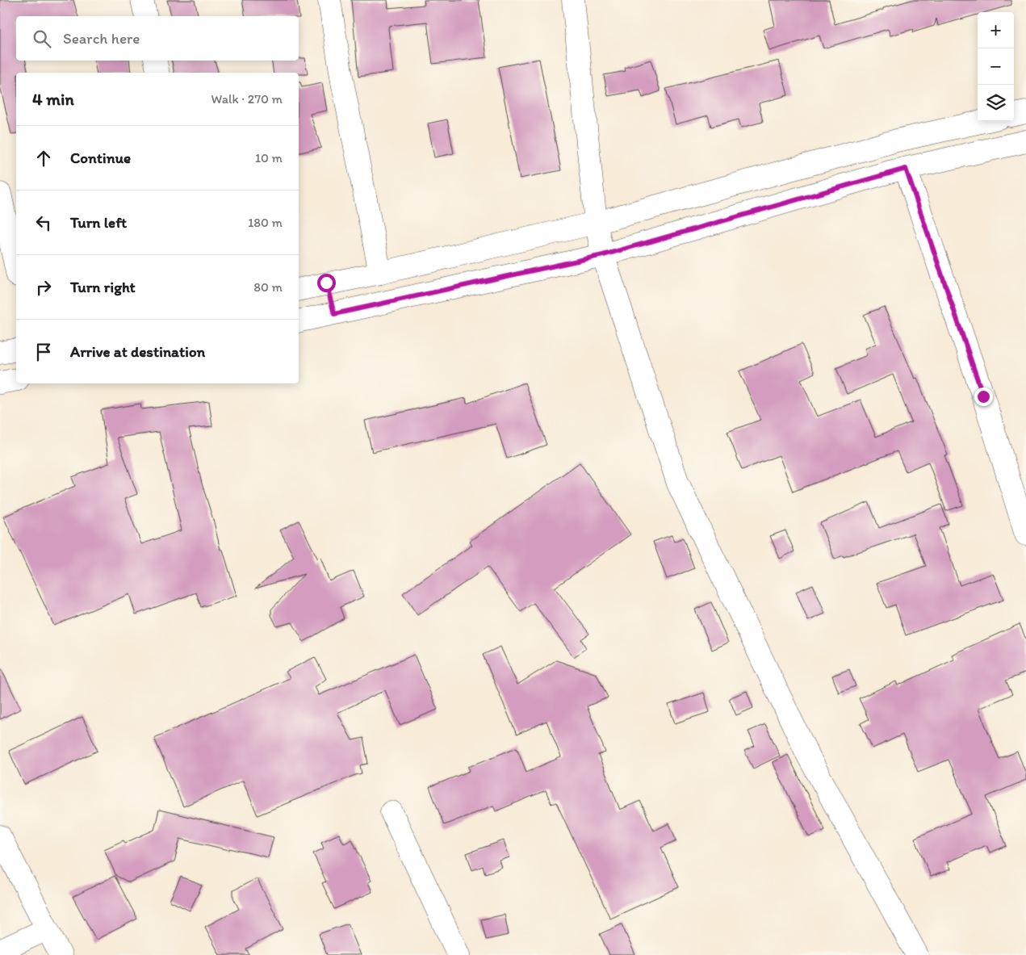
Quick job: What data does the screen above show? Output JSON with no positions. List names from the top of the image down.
{
  "page": {
    "map_buttons": ["+", "−"],
    "search": "Search here",
    "heading": ["4 min", "Walk · 270 m"],
    "list": [
      ["Continue", "10 m"],
      ["Turn left", "180 m"],
      ["Turn right", "80 m"],
      "Arrive at destination"
    ]
  }
}
